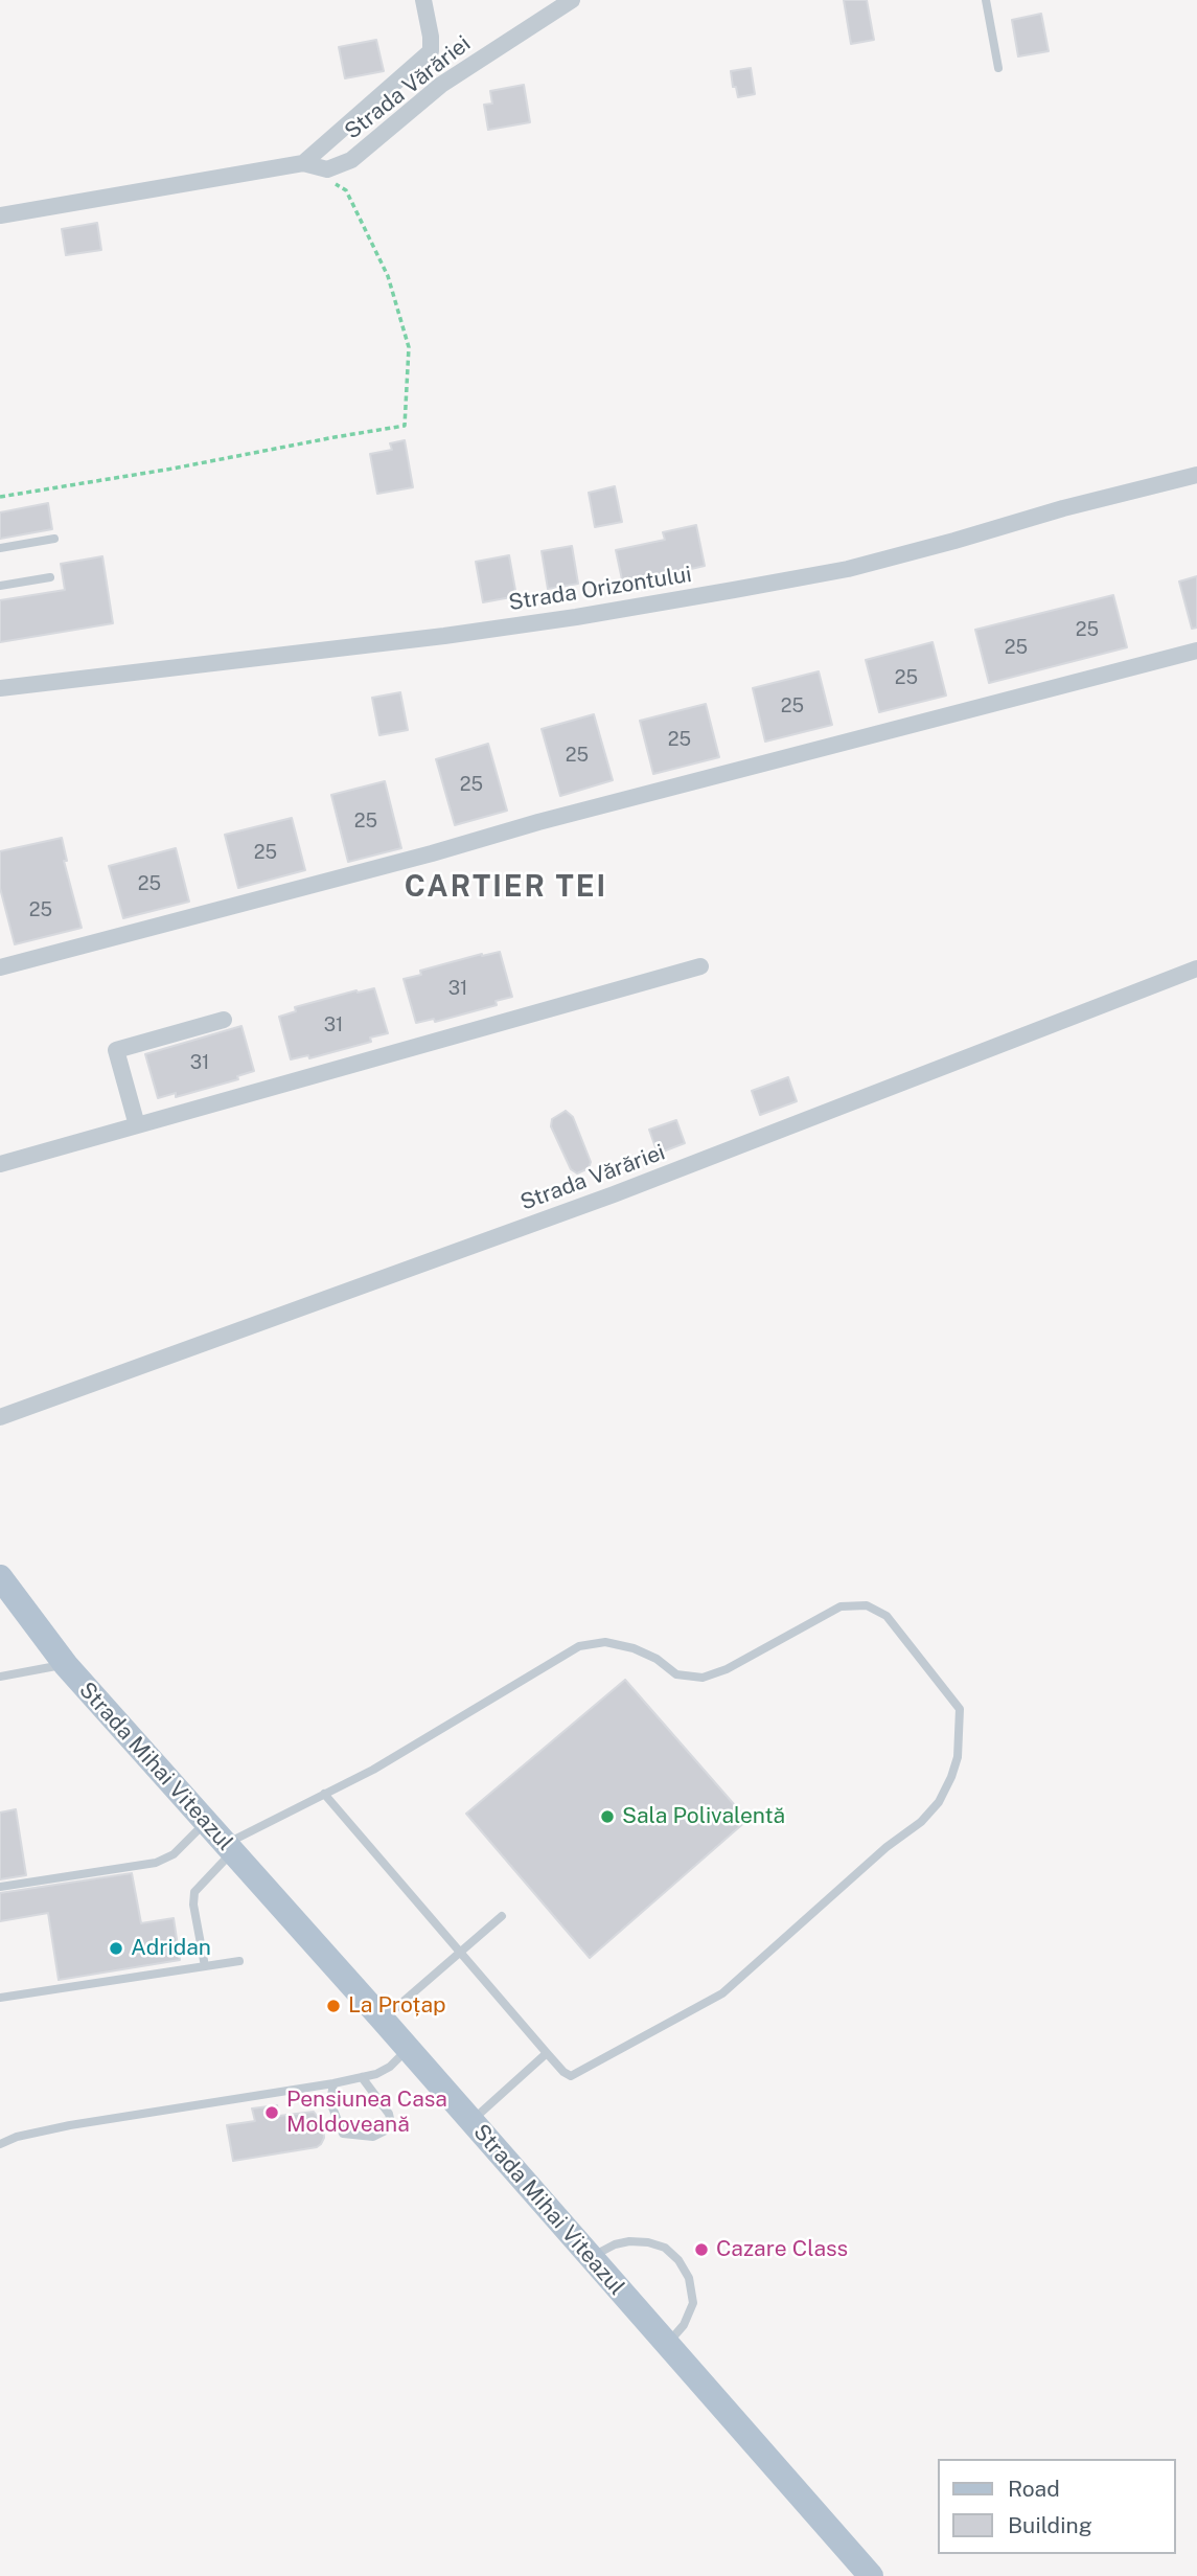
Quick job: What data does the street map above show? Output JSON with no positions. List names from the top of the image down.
{
  "streets": {
    "main road": ["Strada Mihai Viteazul"],
    "street": ["Strada Vărăriei", "Strada Orizontului"]
  },
  "districts": ["CARTIER TEI"],
  "places": [
    "Sala Polivalentă",
    "Adridan",
    "La Proțap",
    "Pensiunea Casa Moldoveană",
    "Cazare Class"
  ],
  "house_numbers": [
    "25",
    "25",
    "25",
    "25",
    "25",
    "25",
    "25",
    "25",
    "25",
    "25",
    "25",
    "31",
    "31",
    "31"
  ],
  "legend": ["Road", "Building"]
}
